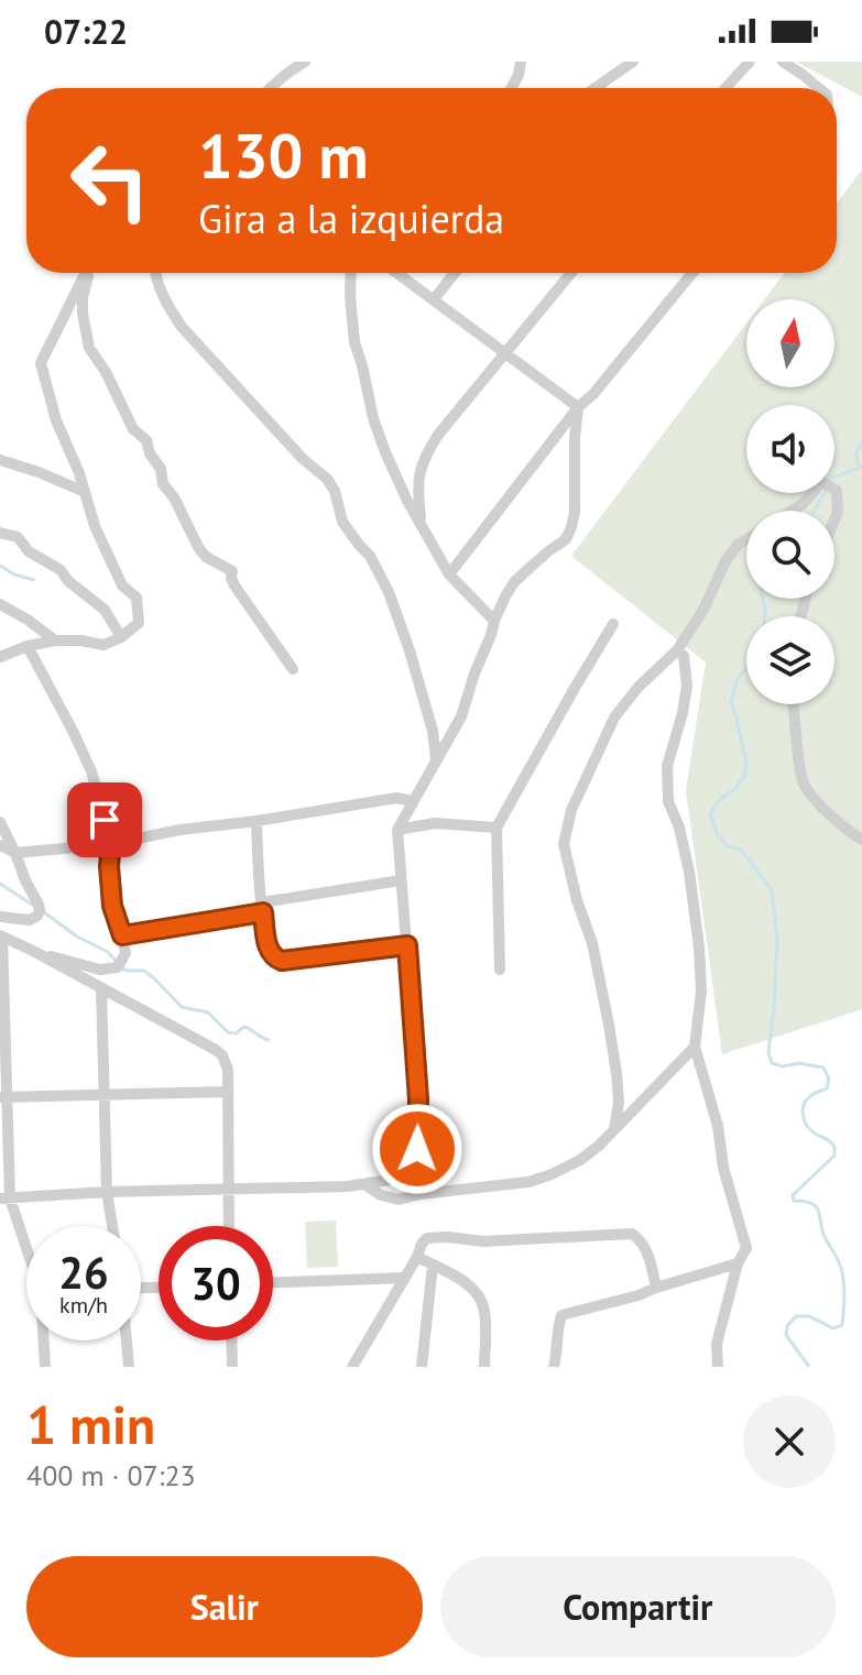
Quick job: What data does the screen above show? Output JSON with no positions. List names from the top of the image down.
{
  "north": "top",
  "page": {
    "status": "07:22",
    "turn": ["130 m", "Gira a la izquierda"],
    "speed": "26 km/h",
    "limit": "30",
    "heading": ["1 min", "400 m · 07:23"],
    "buttons": ["Salir", "Compartir"]
  }
}
